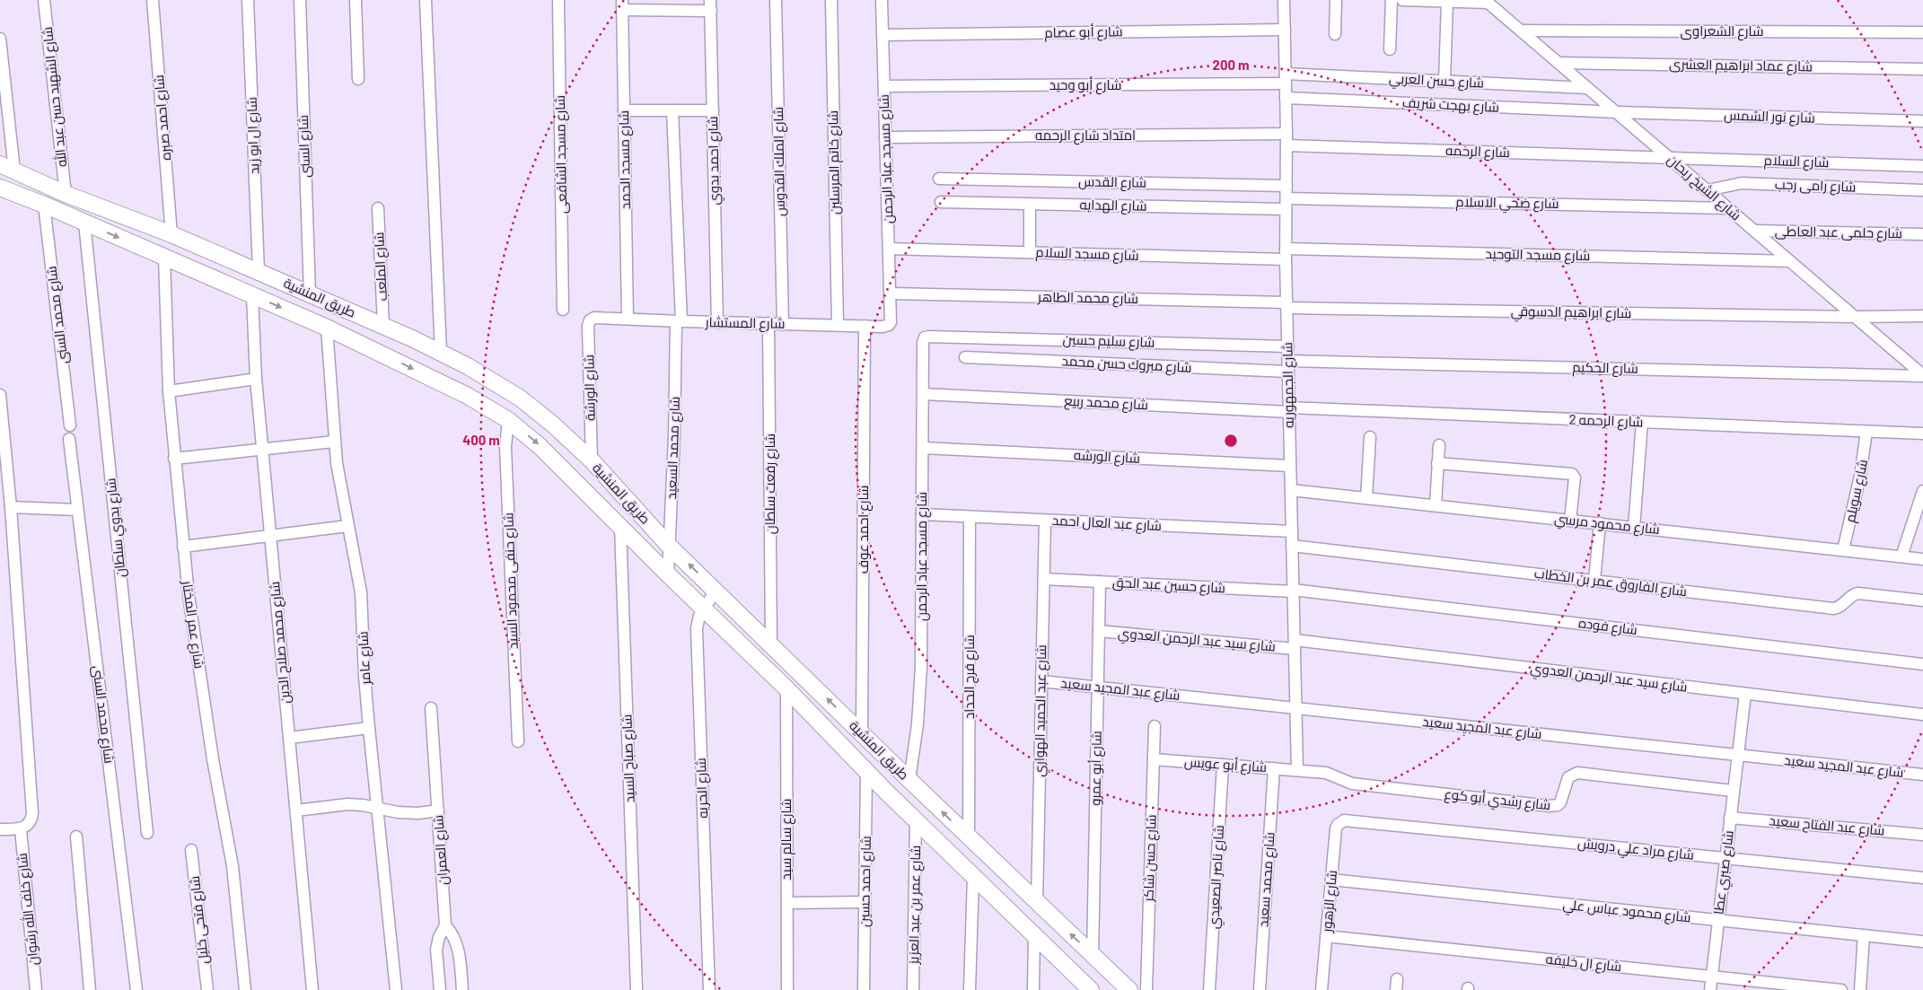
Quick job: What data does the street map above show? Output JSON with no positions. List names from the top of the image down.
{
  "streets": {
    "street": [
      "شارع الشعراوى",
      "شارع أبو عصام",
      "شارع عماد ابراهيم العشرى",
      "شارع حسن العربي",
      "شارع أبو وحيد",
      "شارع الشهيد حسن عبد الله",
      "شارع بهجت شريف",
      "شارع نور الشمس",
      "شارع احمد صبره",
      "شارع ال ابو زيد",
      "امتداد شارع الرحمه",
      "شارع السنى",
      "شارع الرحمه",
      "شارع مسجد الشافعى",
      "شارع مسجد عباد الرحمن",
      "شارع مسجد الحمد",
      "شارع احمد بدوي",
      "شارع الملك القدوس",
      "شارع السلام",
      "شارع خاتم المرسلين",
      "شارع القدس",
      "شارع رامى رجب",
      "شارع الشيخ ريحان",
      "شارع ضحي الاسلام",
      "شارع الهدايه",
      "شارع حلمى عبد العاطى",
      "شارع مسجد السلام",
      "شارع مسجد التوحيد",
      "شارع الملعب",
      "طريق المنشية",
      "شارع محمد الطاهر",
      "شارع ابراهيم الدسوقي",
      "شارع محمد السنى",
      "شارع المستشار",
      "شارع سليم حسين",
      "شارع مبروك حسن محمد",
      "شارع الحكيم",
      "شارع الجمهوريه",
      "شارع الورشة",
      "شارع محمد ربيع",
      "شارع الرحمه 2",
      "شارع محمد السعيد",
      "شارع الورشه",
      "شارع رفعت سلطان",
      "شارع سويلم",
      "شارع عبد العال احمد",
      "شارع محمود مرسي",
      "شارع بدوي سلطان",
      "شارع احمد عوف",
      "شارع حنفى محمود السيد",
      "شارع الفاروق عمر بن الخطاب",
      "شارع حسين عبد الحق",
      "شارع عمر المختار",
      "شارع فوده",
      "شارع سيد عبد الرحمن العدوي",
      "شارع محمد صلاح الدين",
      "شارع عامر",
      "شارع فرج الحداد",
      "شارع عبد المجيد سعيد",
      "شارع عبد الحميد الهواري",
      "شارع صباح السيد",
      "شارع أبو عويس",
      "شارع أبو عمرو",
      "شارع الحريه",
      "شارع رشدي أبو كوع",
      "شارع عبد الفتاح سعيد",
      "شارع سالم سيد",
      "شارع مراد علي درويش",
      "شارع العمران",
      "شارع حسن شاكر",
      "شارع صبري عطا",
      "شارع ناصر الصعيدي",
      "شارع محمد سعيد",
      "شارع احمد حسين",
      "شارع الزهور",
      "شارع عمر بن عبد العزيز",
      "شارع خلف الله رشوان",
      "شارع محمود عباس علي",
      "شارع فتحى خليل",
      "شارع ال خليفه"
    ]
  },
  "crossings": [
    ["شارع الشعراوى", "شارع الشيخ ريحان"],
    ["شارع أبو عصام", "شارع مسجد عباد الرحمن"],
    ["شارع أبو عصام", "شارع الجمهوريه"],
    ["شارع عماد ابراهيم العشرى", "شارع الشيخ ريحان"],
    ["شارع حسن العربي", "شارع أبو وحيد"],
    ["شارع حسن العربي", "شارع الشيخ ريحان"],
    ["شارع حسن العربي", "شارع الجمهوريه"],
    ["شارع أبو وحيد", "شارع مسجد عباد الرحمن"],
    ["شارع أبو وحيد", "شارع الجمهوريه"],
    ["شارع الشهيد حسن عبد الله", "طريق المنشية"],
    ["شارع بهجت شريف", "شارع نور الشمس"],
    ["شارع بهجت شريف", "شارع الشيخ ريحان"],
    ["شارع بهجت شريف", "شارع الجمهوريه"],
    ["شارع نور الشمس", "شارع الشيخ ريحان"],
    ["شارع احمد صبره", "طريق المنشية"],
    ["شارع ال ابو زيد", "طريق المنشية"],
    ["امتداد شارع الرحمه", "شارع الرحمه"],
    ["امتداد شارع الرحمه", "شارع مسجد عباد الرحمن"],
    ["امتداد شارع الرحمه", "شارع الجمهوريه"],
    ["شارع السنى", "طريق المنشية"],
    ["شارع الرحمه", "شارع السلام"],
    ["شارع الرحمه", "شارع الشيخ ريحان"],
    ["شارع الرحمه", "شارع الجمهوريه"],
    ["شارع مسجد عباد الرحمن", "شارع مسجد السلام"],
    ["شارع مسجد عباد الرحمن", "طريق المنشية"],
    ["شارع مسجد عباد الرحمن", "شارع محمد الطاهر"],
    ["شارع مسجد عباد الرحمن", "شارع المستشار"],
    ["شارع مسجد عباد الرحمن", "شارع سليم حسين"],
    ["شارع مسجد عباد الرحمن", "شارع محمد ربيع"],
    ["شارع مسجد عباد الرحمن", "شارع الورشه"],
    ["شارع مسجد عباد الرحمن", "شارع عبد العال احمد"],
    ["شارع مسجد الحمد", "شارع المستشار"],
    ["شارع احمد بدوي", "شارع المستشار"],
    ["شارع الملك القدوس", "شارع المستشار"],
    ["شارع السلام", "شارع الشيخ ريحان"],
    ["شارع خاتم المرسلين", "شارع المستشار"],
    ["شارع القدس", "شارع الجمهوريه"],
    ["شارع رامى رجب", "شارع الشيخ ريحان"],
    ["شارع الشيخ ريحان", "شارع ضحي الاسلام"],
    ["شارع الشيخ ريحان", "شارع حلمى عبد العاطى"],
    ["شارع الشيخ ريحان", "شارع مسجد التوحيد"],
    ["شارع الشيخ ريحان", "شارع ابراهيم الدسوقي"],
    ["شارع الشيخ ريحان", "شارع الحكيم"],
    ["شارع ضحي الاسلام", "شارع الهدايه"],
    ["شارع ضحي الاسلام", "شارع الجمهوريه"],
    ["شارع الهدايه", "شارع الجمهوريه"],
    ["شارع مسجد السلام", "شارع مسجد التوحيد"],
    ["شارع مسجد السلام", "شارع الجمهوريه"],
    ["شارع مسجد التوحيد", "شارع الجمهوريه"],
    ["شارع الملعب", "طريق المنشية"],
    ["طريق المنشية", "شارع محمد السنى"],
    ["طريق المنشية", "شارع الورشة"],
    ["طريق المنشية", "شارع محمد السعيد"],
    ["طريق المنشية", "شارع رفعت سلطان"],
    ["طريق المنشية", "شارع بدوي سلطان"],
    ["طريق المنشية", "شارع احمد عوف"],
    ["طريق المنشية", "شارع حنفى محمود السيد"],
    ["طريق المنشية", "شارع عمر المختار"],
    ["طريق المنشية", "شارع محمد صلاح الدين"],
    ["طريق المنشية", "شارع عامر"],
    ["طريق المنشية", "شارع فرج الحداد"],
    ["طريق المنشية", "شارع عبد الحميد الهواري"],
    ["طريق المنشية", "شارع صباح السيد"],
    ["طريق المنشية", "شارع أبو عمرو"],
    ["طريق المنشية", "شارع الحريه"],
    ["طريق المنشية", "شارع سالم سيد"],
    ["طريق المنشية", "شارع احمد حسين"],
    ["طريق المنشية", "شارع عمر بن عبد العزيز"],
    ["شارع محمد الطاهر", "شارع ابراهيم الدسوقي"],
    ["شارع محمد الطاهر", "شارع الجمهوريه"],
    ["شارع ابراهيم الدسوقي", "شارع الجمهوريه"],
    ["شارع المستشار", "شارع الورشة"],
    ["شارع المستشار", "شارع محمد السعيد"],
    ["شارع المستشار", "شارع رفعت سلطان"],
    ["شارع المستشار", "شارع احمد عوف"],
    ["شارع سليم حسين", "شارع الجمهوريه"],
    ["شارع مبروك حسن محمد", "شارع الحكيم"],
    ["شارع مبروك حسن محمد", "شارع الجمهوريه"],
    ["شارع الحكيم", "شارع الجمهوريه"],
    ["شارع الجمهوريه", "شارع محمد ربيع"],
    ["شارع الجمهوريه", "شارع الرحمه 2"],
    ["شارع الجمهوريه", "شارع الورشه"],
    ["شارع الجمهوريه", "شارع عبد العال احمد"],
    ["شارع الجمهوريه", "شارع محمود مرسي"],
    ["شارع الجمهوريه", "شارع الفاروق عمر بن الخطاب"],
    ["شارع الجمهوريه", "شارع حسين عبد الحق"],
    ["شارع الجمهوريه", "شارع فوده"],
    ["شارع الجمهوريه", "شارع سيد عبد الرحمن العدوي"],
    ["شارع الجمهوريه", "شارع عبد المجيد سعيد"],
    ["شارع الجمهوريه", "شارع أبو عويس"],
    ["شارع الجمهوريه", "شارع رشدي أبو كوع"],
    ["شارع محمد ربيع", "شارع الرحمه 2"],
    ["شارع الرحمه 2", "شارع سويلم"],
    ["شارع سويلم", "شارع محمود مرسي"],
    ["شارع عبد العال احمد", "شارع فرج الحداد"],
    ["شارع عبد العال احمد", "شارع عبد الحميد الهواري"],
    ["شارع حسين عبد الحق", "شارع فوده"],
    ["شارع حسين عبد الحق", "شارع عبد الحميد الهواري"],
    ["شارع حسين عبد الحق", "شارع أبو عمرو"],
    ["شارع سيد عبد الرحمن العدوي", "شارع أبو عمرو"],
    ["شارع سيد عبد الرحمن العدوي", "شارع صبري عطا"],
    ["شارع عبد المجيد سعيد", "شارع عبد الحميد الهواري"],
    ["شارع عبد المجيد سعيد", "شارع أبو عمرو"],
    ["شارع عبد المجيد سعيد", "شارع صبري عطا"],
    ["شارع أبو عويس", "شارع رشدي أبو كوع"],
    ["شارع أبو عويس", "شارع حسن شاكر"],
    ["شارع أبو عويس", "شارع ناصر الصعيدي"],
    ["شارع أبو عويس", "شارع محمد سعيد"],
    ["شارع رشدي أبو كوع", "شارع صبري عطا"],
    ["شارع عبد الفتاح سعيد", "شارع صبري عطا"],
    ["شارع مراد علي درويش", "شارع صبري عطا"],
    ["شارع مراد علي درويش", "شارع الزهور"],
    ["شارع صبري عطا", "شارع محمود عباس علي"],
    ["شارع صبري عطا", "شارع ال خليفه"],
    ["شارع الزهور", "شارع محمود عباس علي"],
    ["شارع الزهور", "شارع ال خليفه"]
  ],
  "rings": ["200 m", "400 m"]
}
